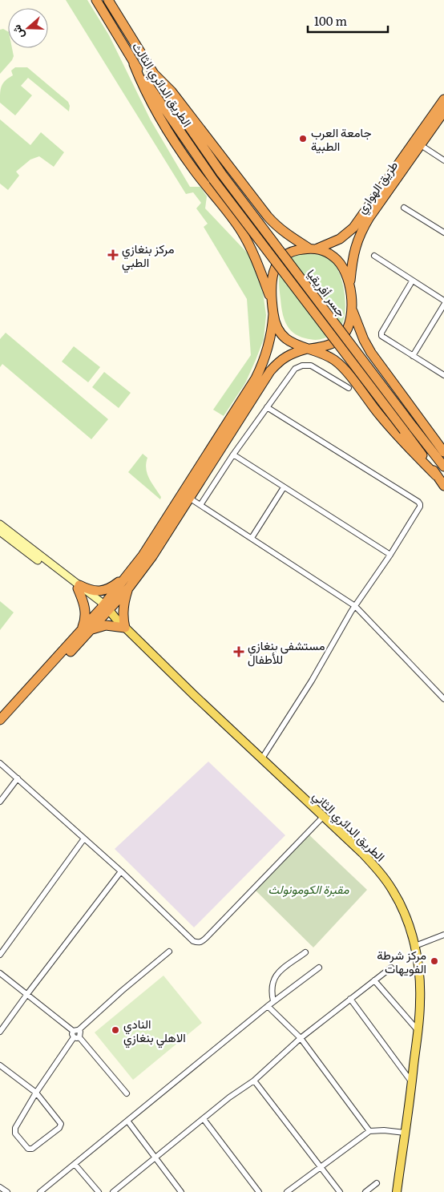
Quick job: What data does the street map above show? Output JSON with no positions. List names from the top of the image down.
{
  "streets": {
    "highway": ["الطريق الدائري الثالث", "طريق الهواري", "جسر أفريقيا"],
    "main road": ["الطريق الدائري الثاني"]
  },
  "crossings": [
    ["الطريق الدائري الثالث", "جسر أفريقيا"]
  ],
  "parks": ["مقبرة الكومونولث"],
  "places": {
    "other": ["جامعة العرب الطبية", "مركز شرطة الفويهات", "النادي الاهلي بنغازي"],
    "health": ["مركز بنغازي الطبي", "مستشفى بنغازي للأطفال"]
  },
  "scale_bar": "100 m",
  "north": "left"
}
